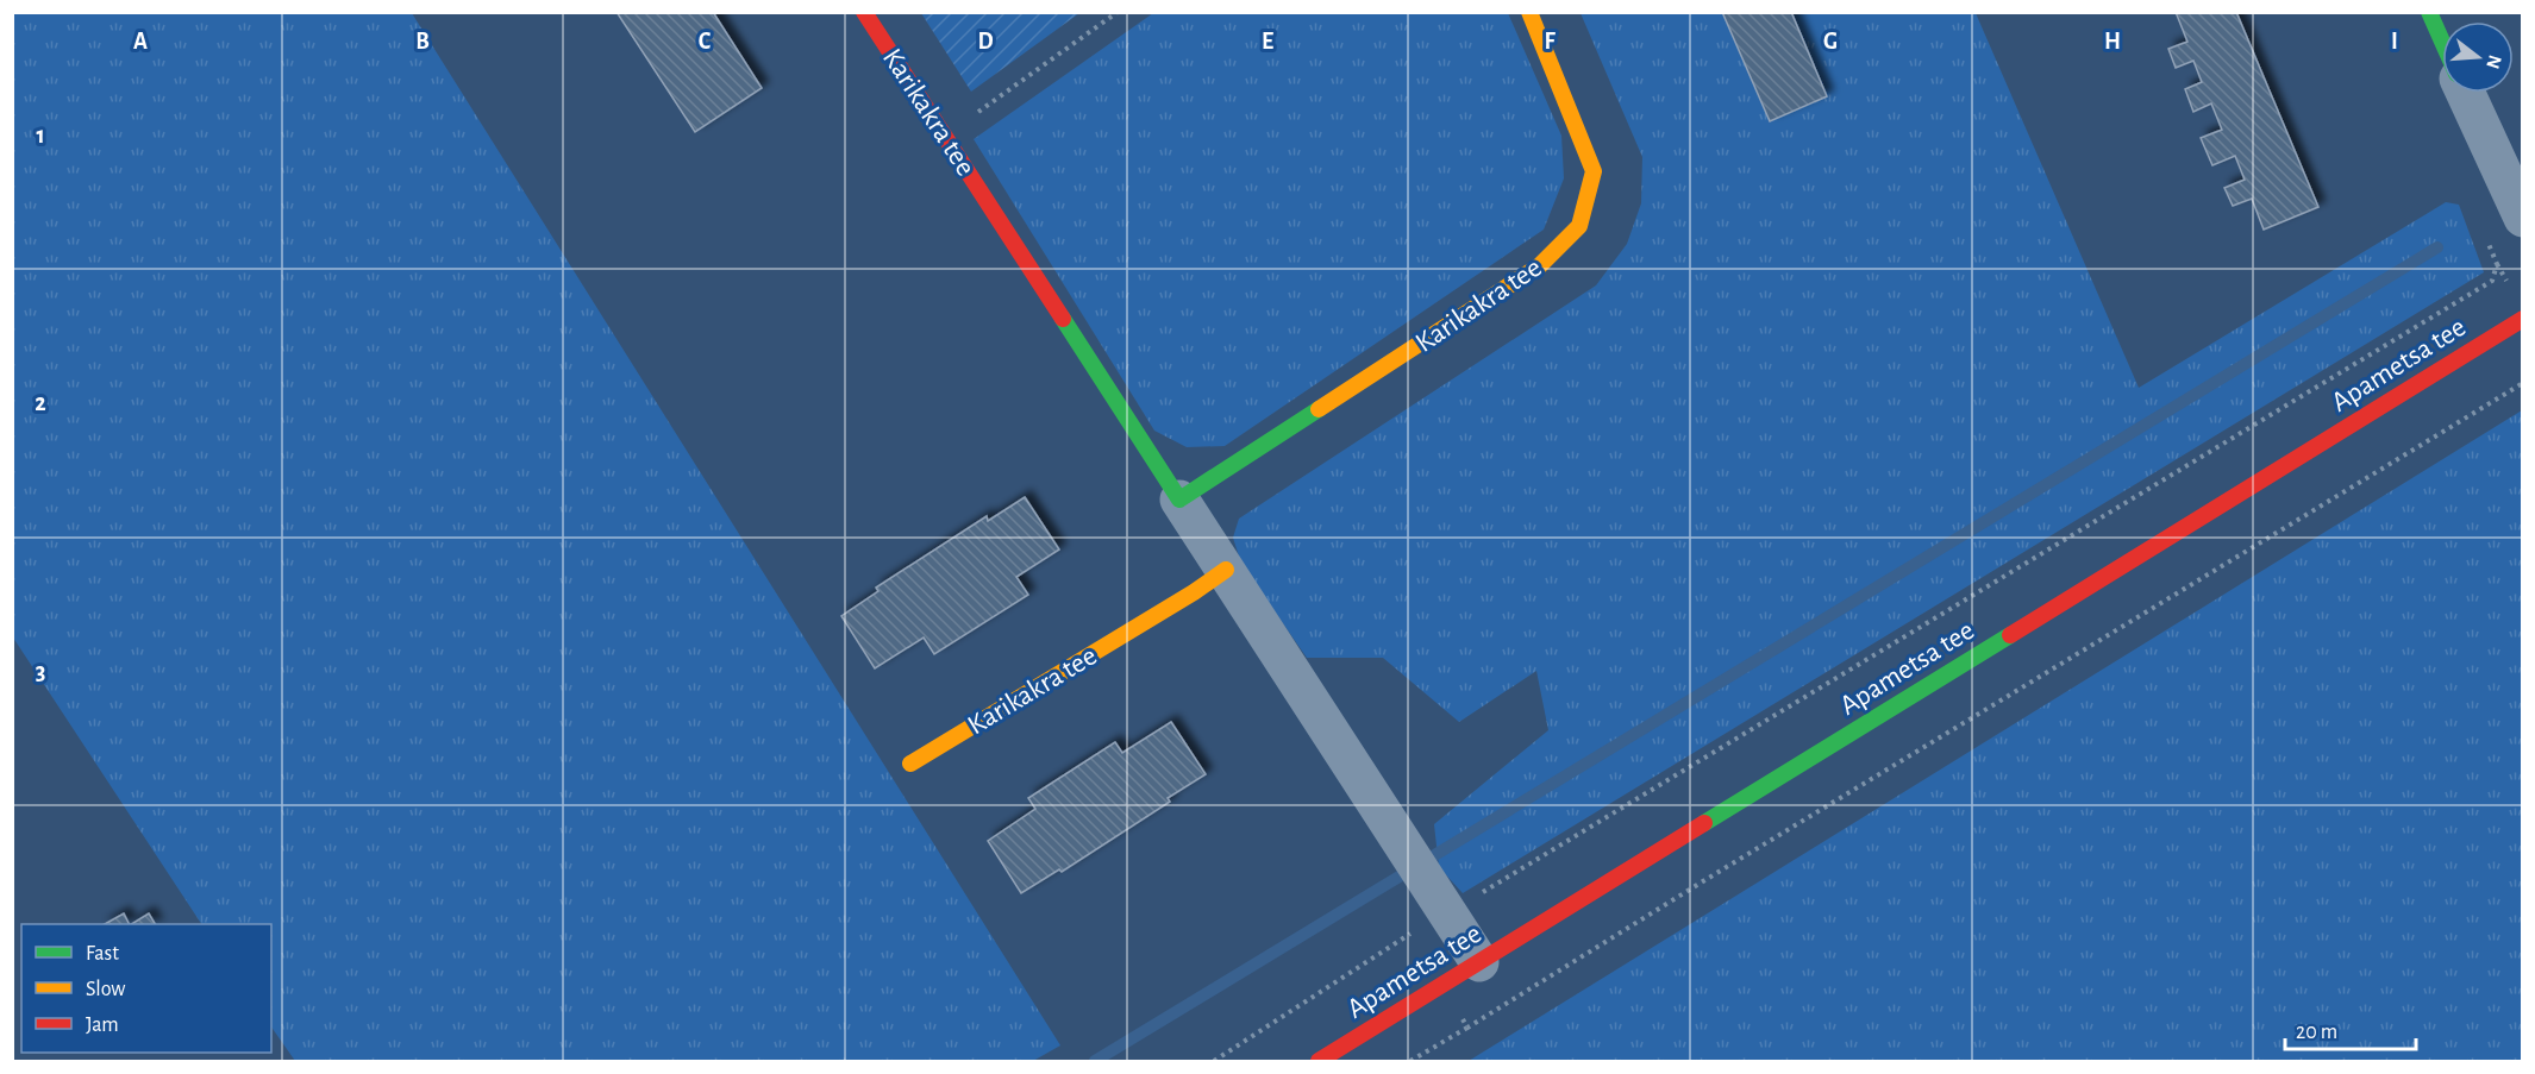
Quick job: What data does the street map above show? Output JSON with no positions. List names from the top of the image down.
{
  "streets": {
    "street": ["Karikakra tee", "Apametsa tee"]
  },
  "crossings": [
    ["Karikakra tee", "Apametsa tee"]
  ],
  "legend": ["Fast", "Slow", "Jam"],
  "scale_bar": "20 m",
  "north": "right",
  "grid": {
    "columns": [
      "A",
      "B",
      "C",
      "D",
      "E",
      "F",
      "G",
      "H",
      "I"
    ],
    "rows": ["1", "2", "3"]
  }
}
